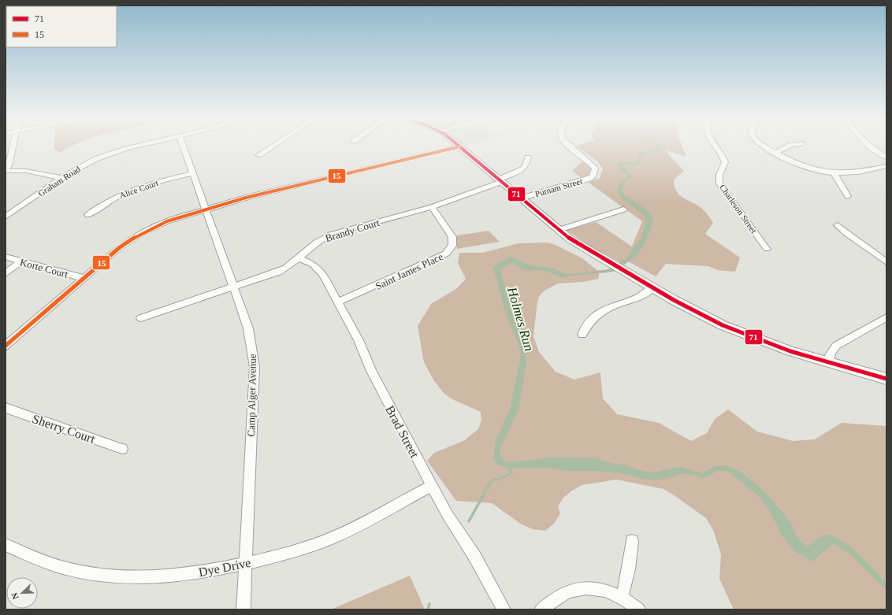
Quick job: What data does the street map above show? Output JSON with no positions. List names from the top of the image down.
{
  "streets": {
    "street": [
      "Graham Road",
      "Putnam Street",
      "Alice Court",
      "Charleson Street",
      "Brandy Court",
      "Korte Court",
      "Saint James Place",
      "Camp Alger Avenue",
      "Sherry Court",
      "Brad Street",
      "Dye Drive"
    ]
  },
  "crossings": [
    ["Alice Court", "Camp Alger Avenue"],
    ["Brandy Court", "Saint James Place"],
    ["Brandy Court", "Camp Alger Avenue"],
    ["Brandy Court", "Brad Street"],
    ["Saint James Place", "Brad Street"],
    ["Camp Alger Avenue", "Dye Drive"],
    ["Brad Street", "Dye Drive"]
  ],
  "water": ["Holmes Run"],
  "lines": ["transit line 71", "transit line 15"],
  "legend": ["71", "15"],
  "north": "bottom left"
}
